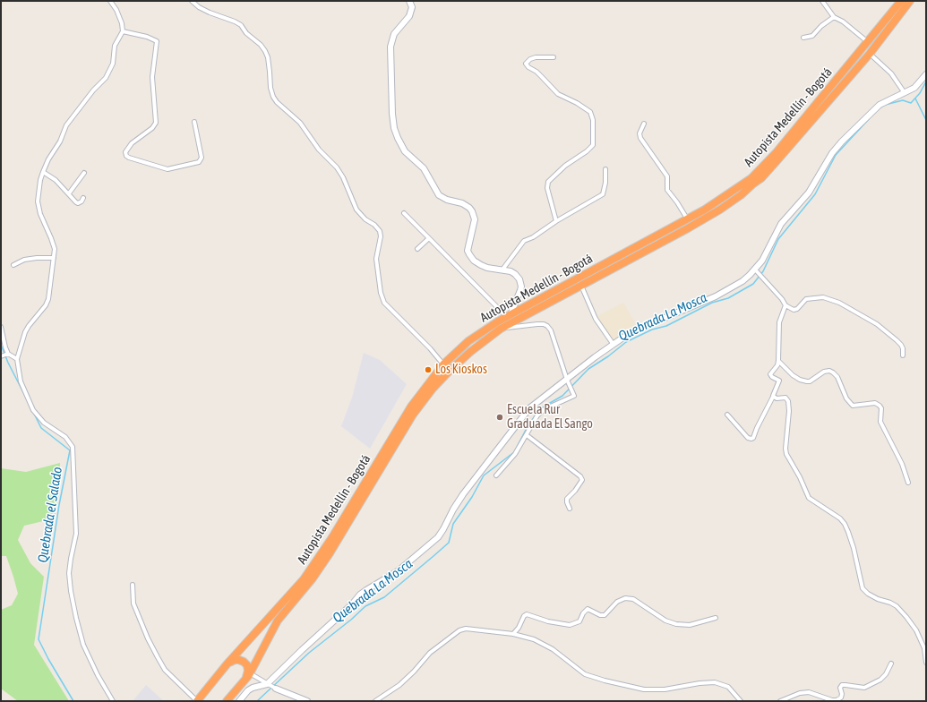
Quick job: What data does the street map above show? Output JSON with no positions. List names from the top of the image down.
{
  "streets": {
    "highway": ["Autopista Medellín - Bogotá"]
  },
  "water": ["Quebrada La Mosca", "Quebrada el Salado"],
  "places": ["Los Kioskos", "Escuela Rur Graduada El Sango"]
}
